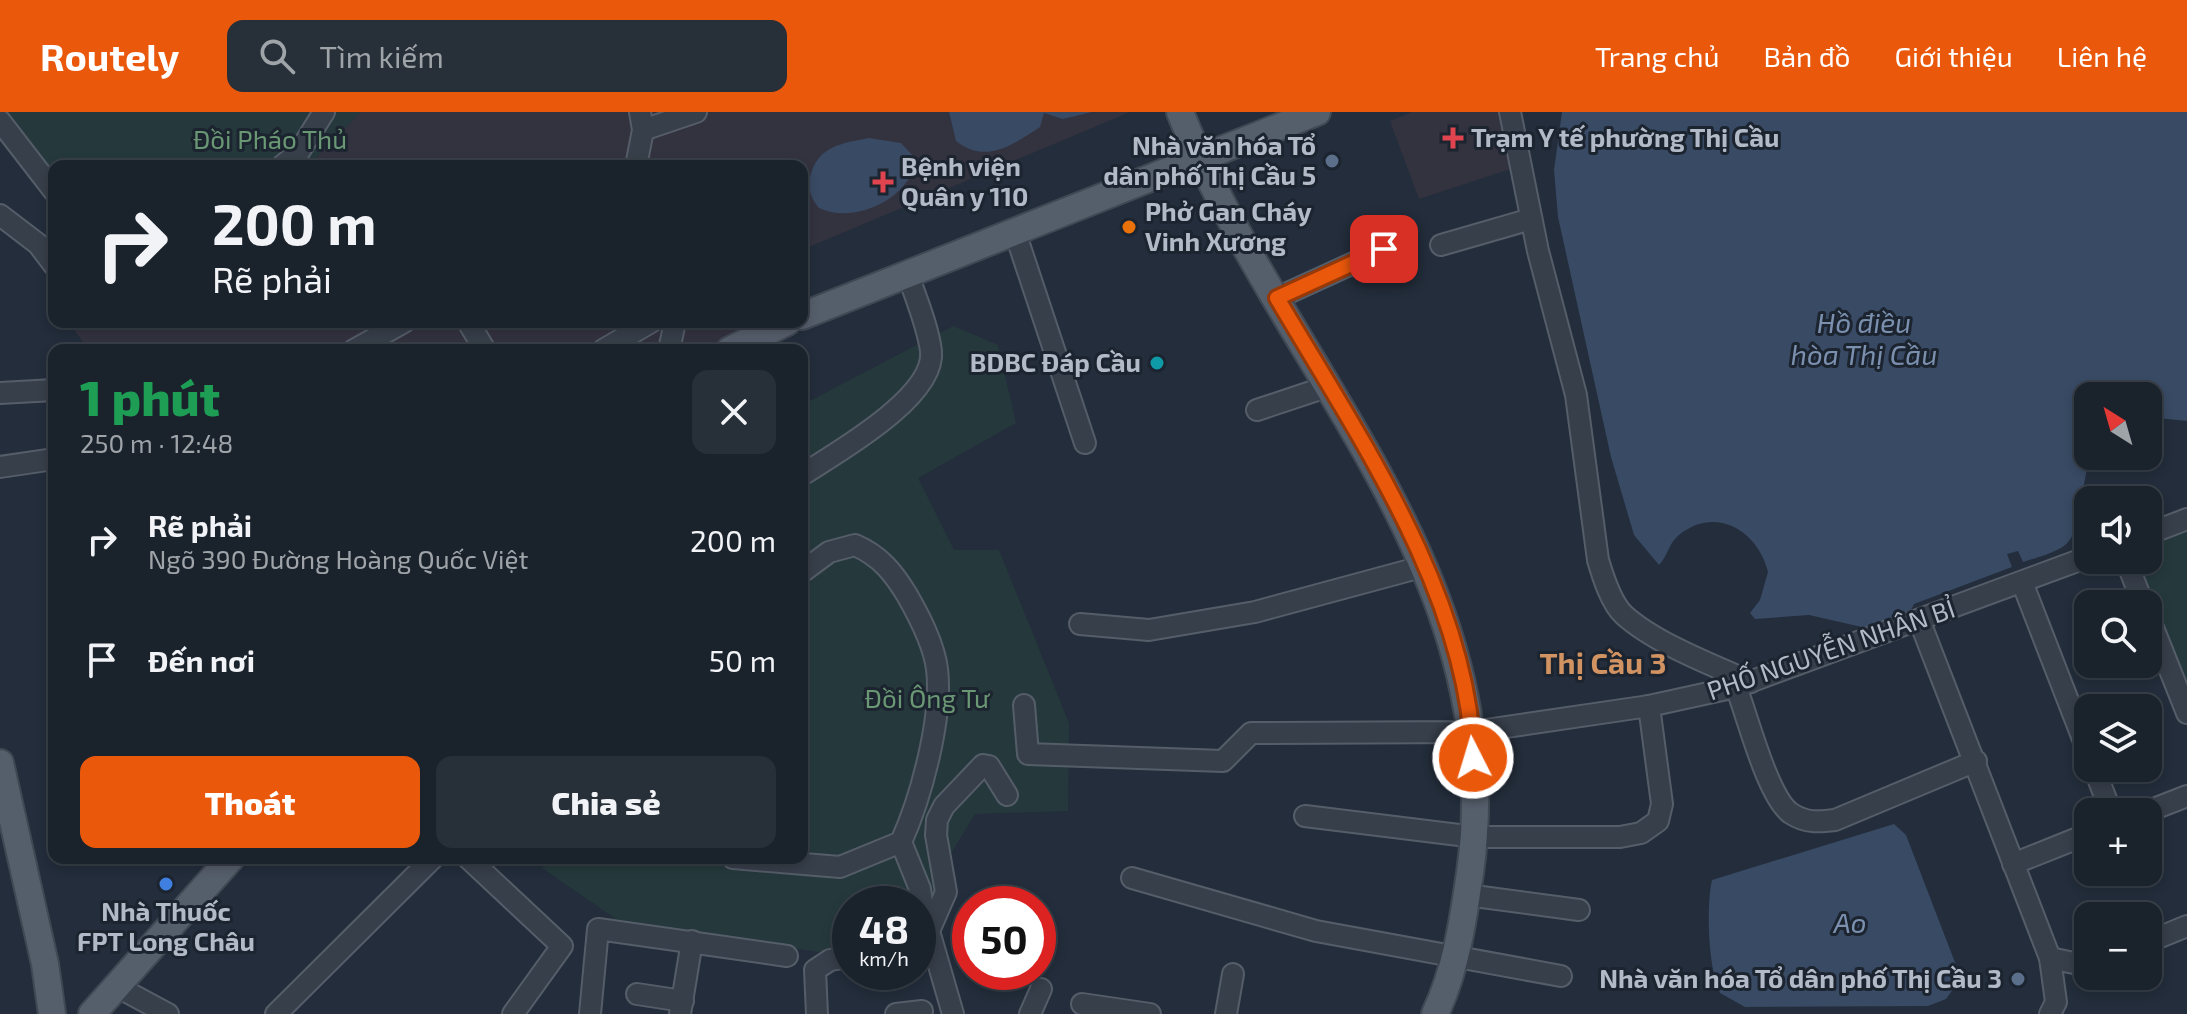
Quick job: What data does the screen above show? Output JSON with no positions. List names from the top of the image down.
{
  "streets": {
    "street": ["PHỐ NGUYỄN NHÂN BỈ"]
  },
  "districts": ["Thị Cầu 3"],
  "water": ["Hồ điều hòa Thị Cầu", "Ao"],
  "parks": ["Đồi Pháo Thủ", "Đồi Ông Tư"],
  "places": {
    "health": ["Trạm Y tế phường Thị Cầu", "Bệnh viện Quân y 110"],
    "other": [
      "Nhà văn hóa Tổ dân phố Thị Cầu 5",
      "Phở Gan Cháy Vinh Xương",
      "BDBC Đáp Cầu",
      "Nhà Thuốc FPT Long Châu",
      "Nhà văn hóa Tổ dân phố Thị Cầu 3"
    ]
  },
  "north": "top left",
  "page": {
    "header": "Routely",
    "search": "Tìm kiếm",
    "nav": [
      "Trang chủ",
      "Bản đồ",
      "Giới thiệu",
      "Liên hệ"
    ],
    "turn": ["200 m", "Rẽ phải"],
    "heading": ["1 phút", "250 m · 12:48"],
    "map_buttons": ["+", "−"],
    "list": [
      {
        "name": "Rẽ phải",
        "note": "Ngõ 390 Đường Hoàng Quốc Việt",
        "value": "200 m"
      },
      {
        "name": "Đến nơi",
        "value": "50 m"
      }
    ],
    "buttons": ["Thoát", "Chia sẻ"],
    "speed": "48 km/h",
    "limit": "50"
  }
}
